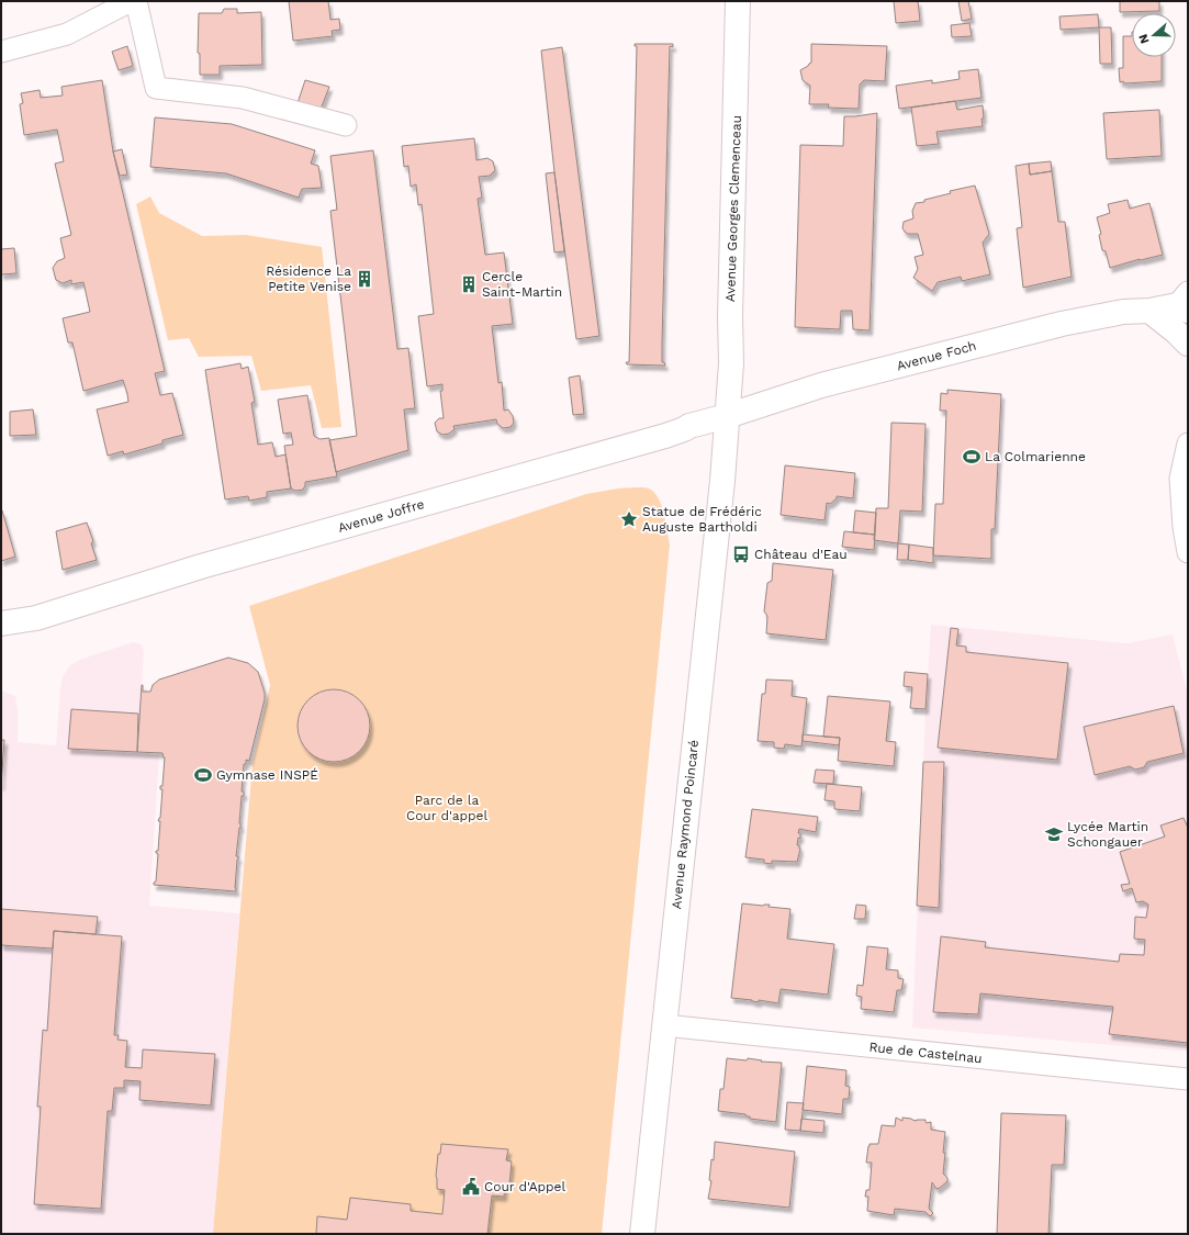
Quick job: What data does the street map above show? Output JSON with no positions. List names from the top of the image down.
{
  "streets": {
    "street": [
      "Avenue Georges Clemenceau",
      "Avenue Foch",
      "Avenue Joffre",
      "Avenue Raymond Poincaré",
      "Rue de Castelnau"
    ]
  },
  "crossings": [
    ["Avenue Georges Clemenceau", "Avenue Foch"],
    ["Avenue Georges Clemenceau", "Avenue Joffre"],
    ["Avenue Georges Clemenceau", "Avenue Raymond Poincaré"],
    ["Avenue Foch", "Avenue Joffre"],
    ["Avenue Foch", "Avenue Raymond Poincaré"],
    ["Avenue Joffre", "Avenue Raymond Poincaré"],
    ["Avenue Raymond Poincaré", "Rue de Castelnau"]
  ],
  "parks": ["Parc de la Cour d'appel"],
  "places": {
    "building": ["Résidence La Petite Venise", "Cercle Saint-Martin"],
    "sports": ["La Colmarienne", "Gymnase INSPÉ"],
    "place": ["Statue de Frédéric Auguste Bartholdi"],
    "bus stop": ["Château d'Eau"],
    "school or university": ["Lycée Martin Schongauer"],
    "public building": ["Cour d'Appel"]
  },
  "north": "left"
}
